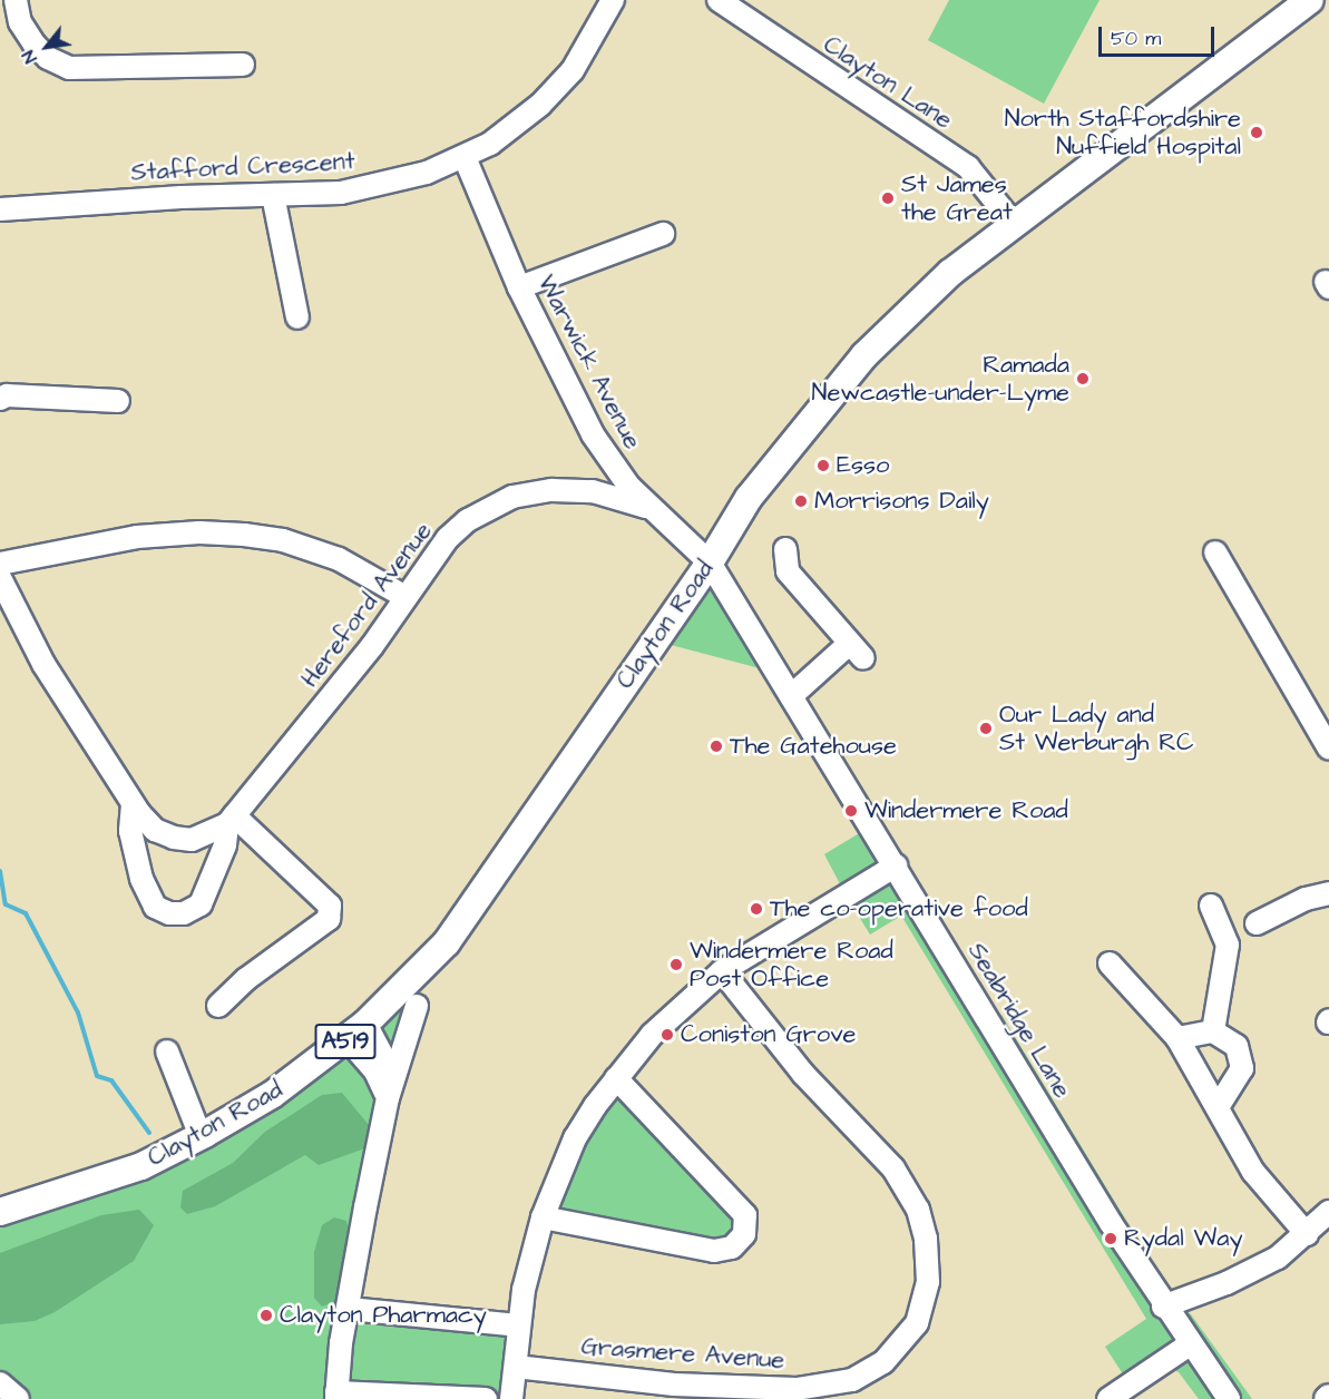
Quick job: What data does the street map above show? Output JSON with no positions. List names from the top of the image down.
{
  "streets": {
    "main road": ["Clayton Road", "A519"],
    "street": [
      "Clayton Lane",
      "Stafford Crescent",
      "Warwick Avenue",
      "Hereford Avenue",
      "Seabridge Lane",
      "Grasmere Avenue"
    ]
  },
  "crossings": [
    ["Clayton Lane", "Clayton Road"],
    ["Stafford Crescent", "Warwick Avenue"],
    ["Warwick Avenue", "Hereford Avenue"],
    ["Warwick Avenue", "Clayton Road"],
    ["Warwick Avenue", "Seabridge Lane"],
    ["Clayton Road", "Seabridge Lane"]
  ],
  "places": [
    "North Staffordshire Nuffield Hospital",
    "St James the Great",
    "Ramada Newcastle-under-Lyme",
    "Esso",
    "Morrisons Daily",
    "Our Lady and St Werburgh RC",
    "The Gatehouse",
    "Windermere Road",
    "The co-operative food",
    "Windermere Road Post Office",
    "Coniston Grove",
    "Rydal Way",
    "Clayton Pharmacy"
  ],
  "scale_bar": "50 m",
  "north": "bottom left"
}
